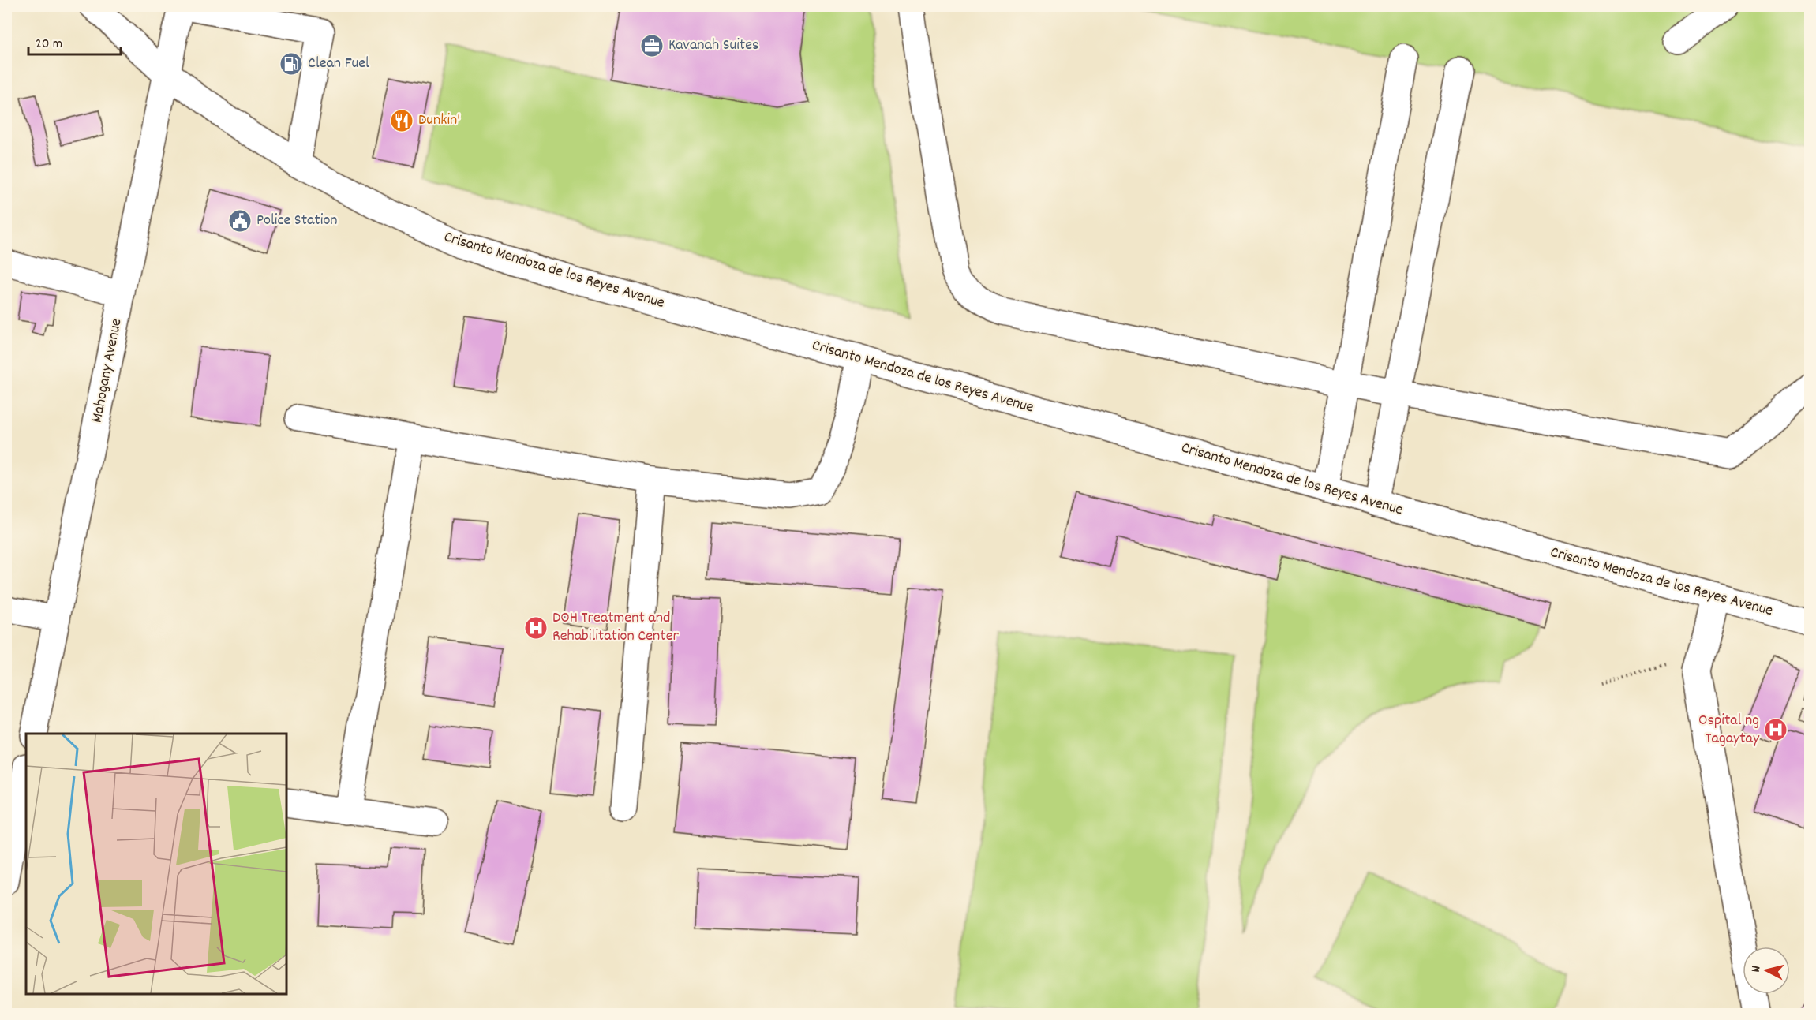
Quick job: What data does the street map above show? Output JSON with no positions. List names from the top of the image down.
{
  "streets": {
    "main road": ["Crisanto Mendoza de los Reyes Avenue", "Mahogany Avenue"]
  },
  "crossings": [
    ["Crisanto Mendoza de los Reyes Avenue", "Mahogany Avenue"]
  ],
  "places": {
    "office": ["Kavanah Suites"],
    "fuel station": ["Clean Fuel"],
    "restaurant": ["Dunkin'"],
    "public building": ["Police Station"],
    "hospital": ["DOH Treatment and Rehabilitation Center", "Ospital ng Tagaytay"]
  },
  "scale_bar": "20 m",
  "north": "left"
}
